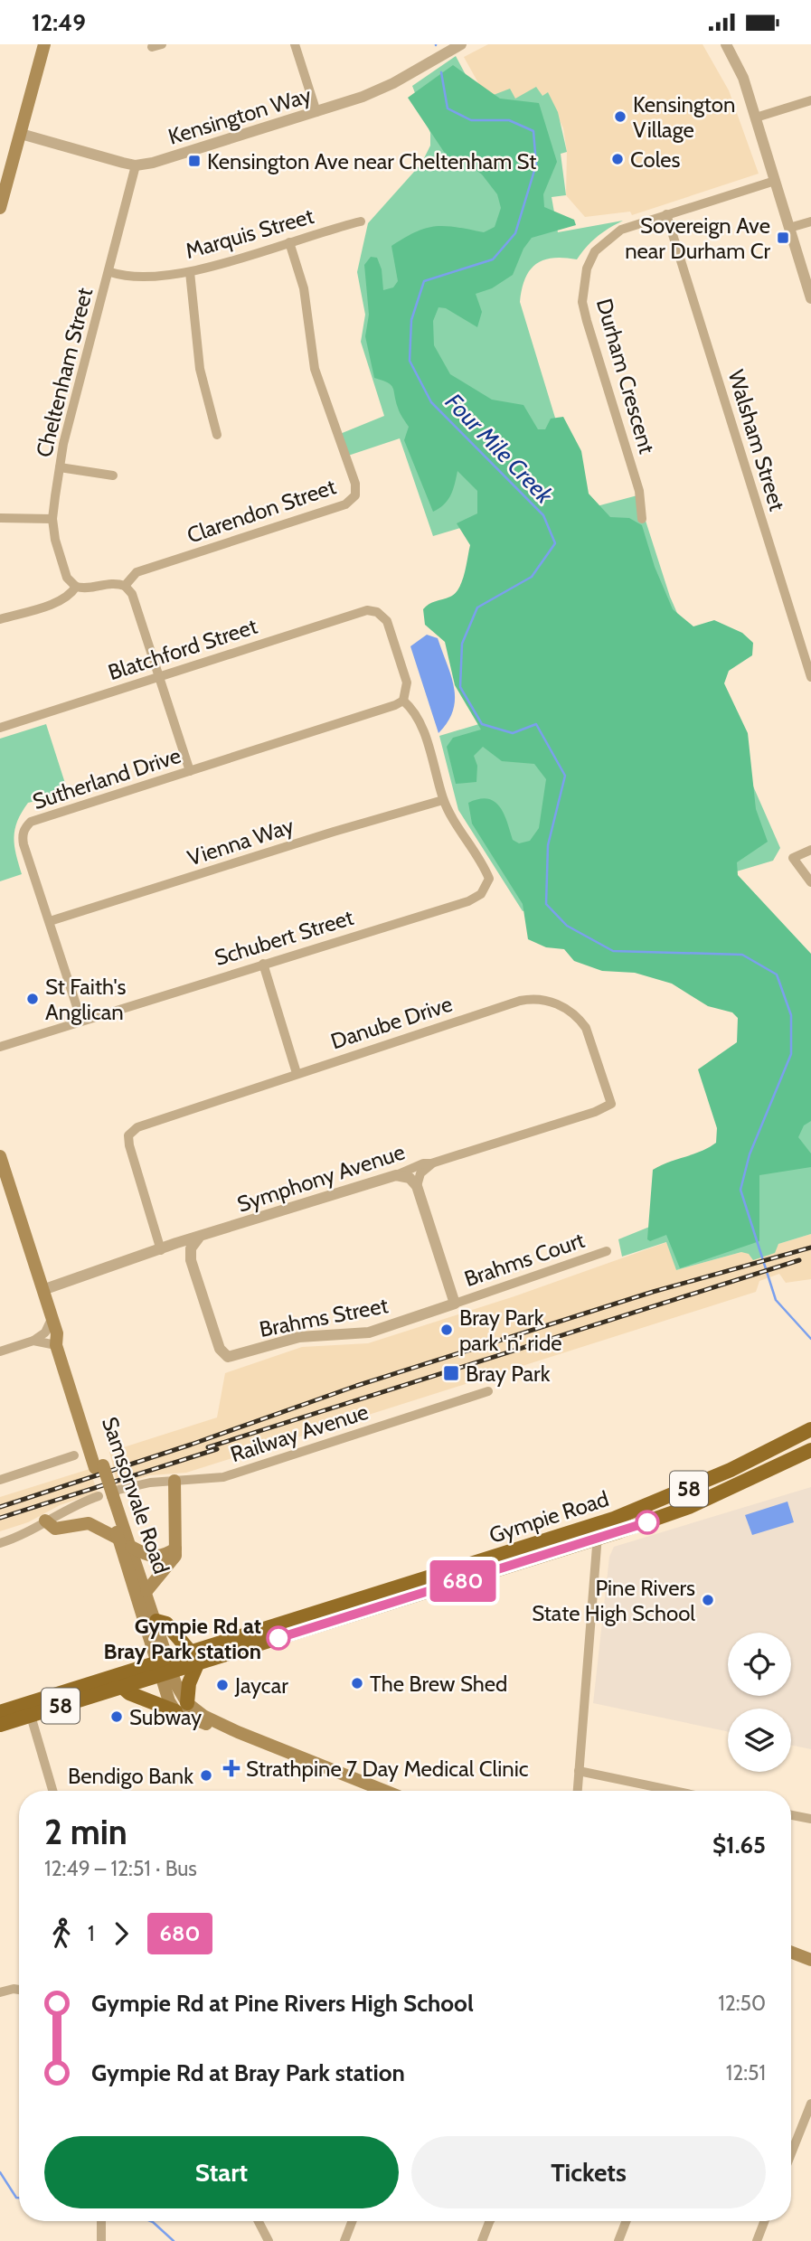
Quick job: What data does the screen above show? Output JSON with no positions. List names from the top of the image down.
{
  "streets": {
    "highway": ["58", "Gympie Road"],
    "main road": ["Samsonvale Road"],
    "street": [
      "Kensington Way",
      "Marquis Street",
      "Cheltenham Street",
      "Durham Crescent",
      "Walsham Street",
      "Clarendon Street",
      "Blatchford Street",
      "Sutherland Drive",
      "Vienna Way",
      "Schubert Street",
      "Danube Drive",
      "Symphony Avenue",
      "Brahms Court",
      "Brahms Street",
      "Railway Avenue"
    ]
  },
  "crossings": [
    ["Kensington Way", "Cheltenham Street"],
    ["Marquis Street", "Cheltenham Street"],
    ["Marquis Street", "Clarendon Street"],
    ["Durham Crescent", "Walsham Street"],
    ["Blatchford Street", "Sutherland Drive"],
    ["Sutherland Drive", "Vienna Way"],
    ["Sutherland Drive", "Schubert Street"],
    ["Vienna Way", "Schubert Street"],
    ["Danube Drive", "Symphony Avenue"],
    ["Symphony Avenue", "Samsonvale Road"],
    ["Brahms Court", "Brahms Street"],
    ["Railway Avenue", "Samsonvale Road"],
    ["Samsonvale Road", "Gympie Road"]
  ],
  "water": ["Four Mile Creek"],
  "places": {
    "other": [
      "Kensington Village",
      "Coles",
      "St Faith's Anglican",
      "Bray Park park 'n' ride",
      "Pine Rivers State High School",
      "Gympie Rd at Bray Park station",
      "The Brew Shed",
      "Jaycar",
      "Subway",
      "Bendigo Bank"
    ],
    "transit": ["Kensington Ave near Cheltenham St", "Sovereign Ave near Durham Cr", "Bray Park"],
    "health": ["Strathpine 7 Day Medical Clinic"]
  },
  "lines": ["bus line 680"],
  "page": {
    "status": "12:49",
    "on_map": "680",
    "heading": ["2 min", "12:49 – 12:51 · Bus", "$1.65"],
    "legs": ["1", "680"],
    "list": [
      {
        "name": "Gympie Rd at Pine Rivers High School",
        "value": "12:50"
      },
      {
        "name": "Gympie Rd at Bray Park station",
        "value": "12:51"
      }
    ],
    "buttons": ["Start", "Tickets"]
  }
}
